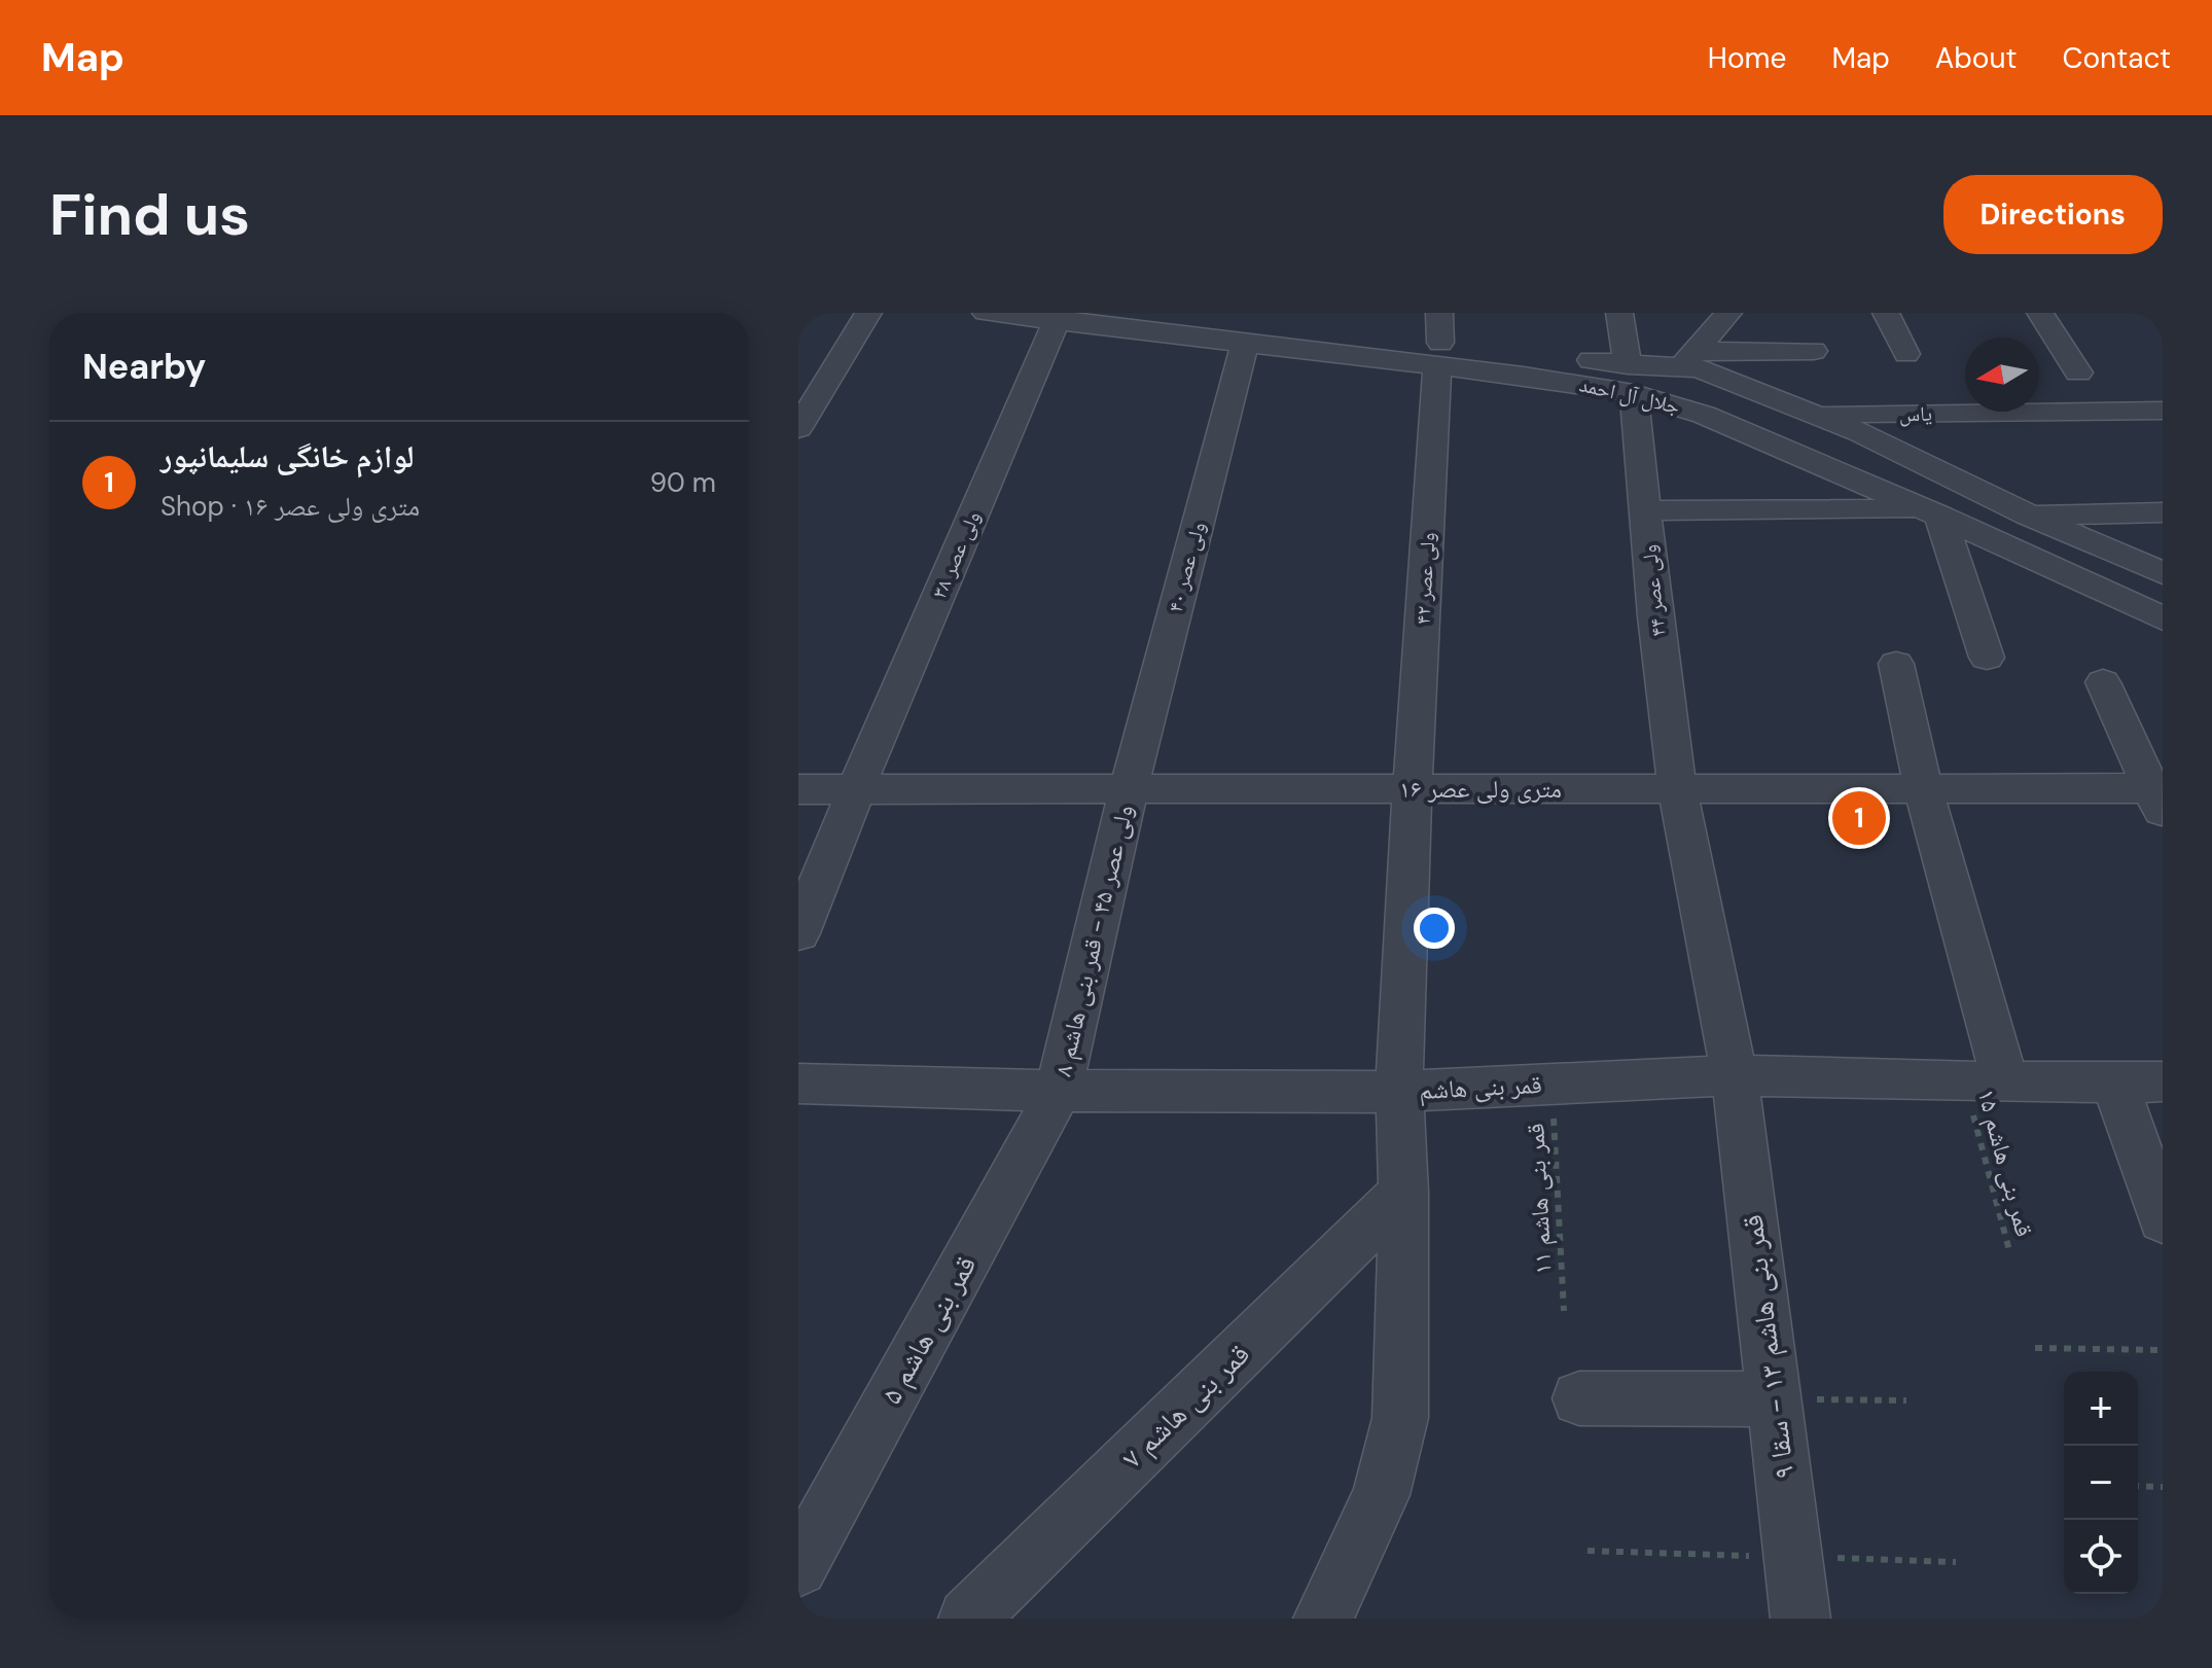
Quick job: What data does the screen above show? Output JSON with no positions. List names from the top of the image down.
{
  "streets": {
    "street": [
      "جلال آل احمد",
      "یاس",
      "ولی عصر ۳۸",
      "ولی عصر ۴۰",
      "ولی عصر ۴۲",
      "ولی عصر ۴۴",
      "۱۶ متری ولی عصر",
      "ولی عصر ۴۵ - قمر بنی هاشم ۸",
      "قمر بنی هاشم",
      "قمر بنی هاشم ۵",
      "قمر بنی هاشم ۱۳ - سقا ۹",
      "قمر بنی هاشم ۷"
    ],
    "path": ["قمر بنی هاشم ۱۵", "قمر بنی هاشم ۱۱"]
  },
  "crossings": [
    ["جلال آل احمد", "یاس"],
    ["جلال آل احمد", "ولی عصر ۳۸"],
    ["جلال آل احمد", "ولی عصر ۴۰"],
    ["جلال آل احمد", "ولی عصر ۴۲"],
    ["جلال آل احمد", "ولی عصر ۴۴"],
    ["ولی عصر ۳۸", "۱۶ متری ولی عصر"],
    ["ولی عصر ۴۰", "۱۶ متری ولی عصر"],
    ["ولی عصر ۴۰", "ولی عصر ۴۵ - قمر بنی هاشم ۸"],
    ["ولی عصر ۴۲", "۱۶ متری ولی عصر"],
    ["ولی عصر ۴۲", "قمر بنی هاشم"],
    ["ولی عصر ۴۲", "قمر بنی هاشم ۷"],
    ["ولی عصر ۴۴", "۱۶ متری ولی عصر"],
    ["ولی عصر ۴۴", "قمر بنی هاشم"],
    ["ولی عصر ۴۴", "قمر بنی هاشم ۱۳ - سقا ۹"],
    ["۱۶ متری ولی عصر", "ولی عصر ۴۵ - قمر بنی هاشم ۸"],
    ["ولی عصر ۴۵ - قمر بنی هاشم ۸", "قمر بنی هاشم"],
    ["ولی عصر ۴۵ - قمر بنی هاشم ۸", "قمر بنی هاشم ۵"],
    ["قمر بنی هاشم", "قمر بنی هاشم ۱۵"],
    ["قمر بنی هاشم", "قمر بنی هاشم ۱۱"],
    ["قمر بنی هاشم", "قمر بنی هاشم ۵"],
    ["قمر بنی هاشم", "قمر بنی هاشم ۱۳ - سقا ۹"]
  ],
  "north": "left",
  "page": {
    "header": "Map",
    "nav": [
      "Home",
      "Map",
      "About",
      "Contact"
    ],
    "buttons": "Directions",
    "title": "Find us",
    "heading": "Nearby",
    "list": [
      {
        "mark": "1",
        "name": "لوازم خانگی سلیمانپور",
        "note": "Shop · ۱۶ متری ولی عصر",
        "value": "90 m"
      }
    ],
    "pins": "1",
    "map_buttons": ["+", "−"]
  }
}
